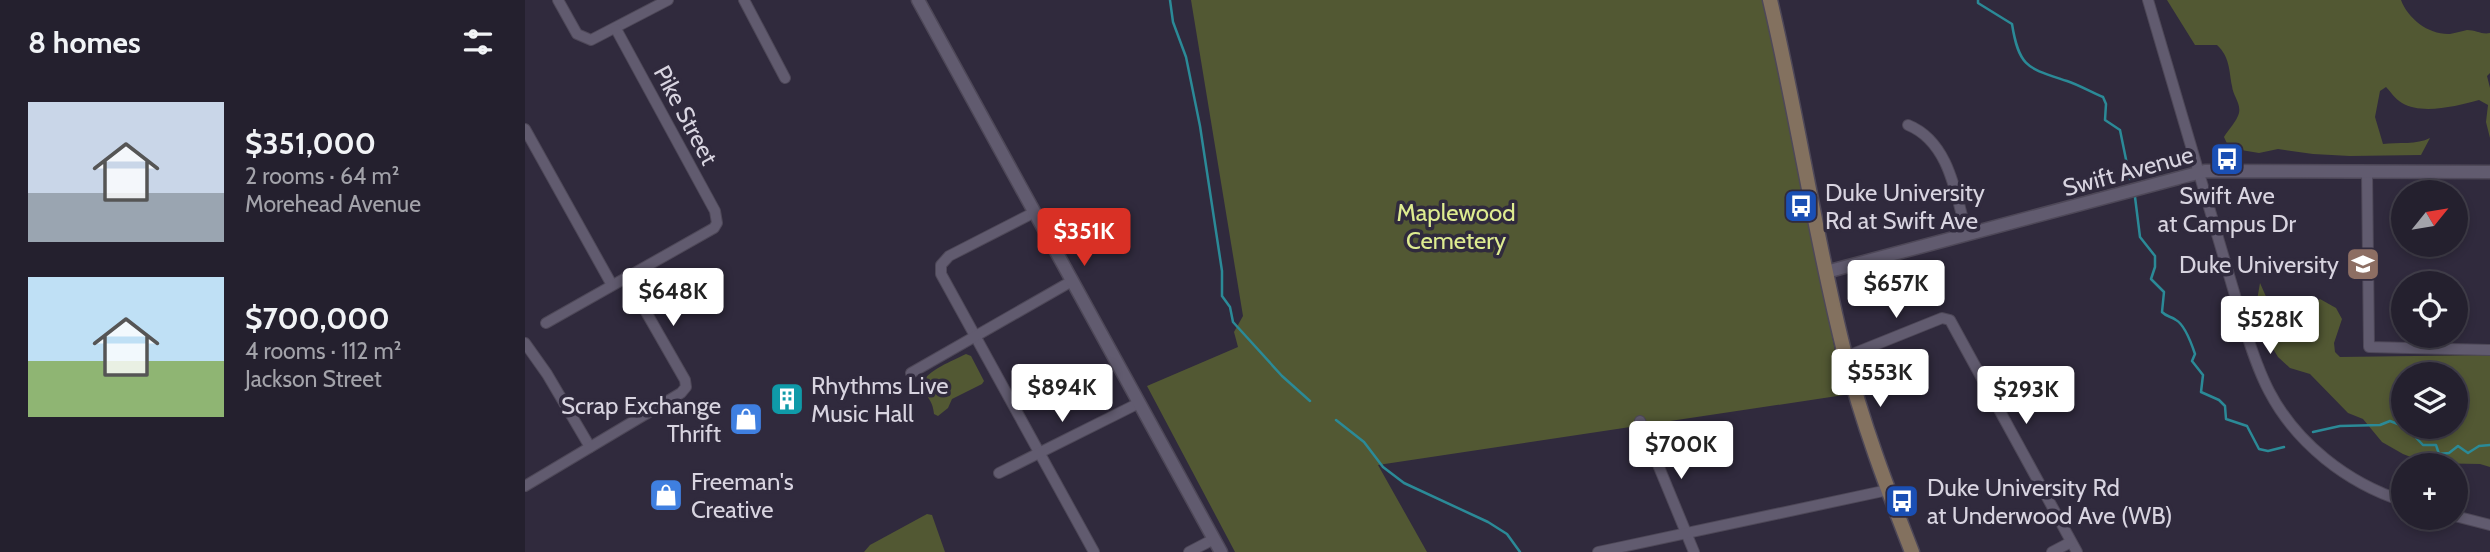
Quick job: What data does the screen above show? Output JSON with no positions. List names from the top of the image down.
{
  "streets": {
    "street": ["Pike Street", "Swift Avenue"]
  },
  "parks": ["Maplewood Cemetery"],
  "places": {
    "bus stop": ["Swift Ave at Campus Dr", "Duke University Rd at Swift Ave", "Duke University Rd at Underwood Ave (WB)"],
    "school or university": ["Duke University"],
    "building": ["Rhythms Live Music Hall"],
    "shop": ["Scrap Exchange Thrift", "Freeman's Creative"]
  },
  "north": "top right",
  "page": {
    "heading": "8 homes",
    "list": [
      {
        "name": "$351,000",
        "note": "2 rooms · 64 m² · Morehead Avenue"
      },
      {
        "name": "$700,000",
        "note": "4 rooms · 112 m² · Jackson Street"
      }
    ],
    "map_buttons": "+",
    "price": [
      "$351K",
      "$657K",
      "$648K",
      "$528K",
      "$553K",
      "$894K",
      "$293K",
      "$700K"
    ]
  }
}
